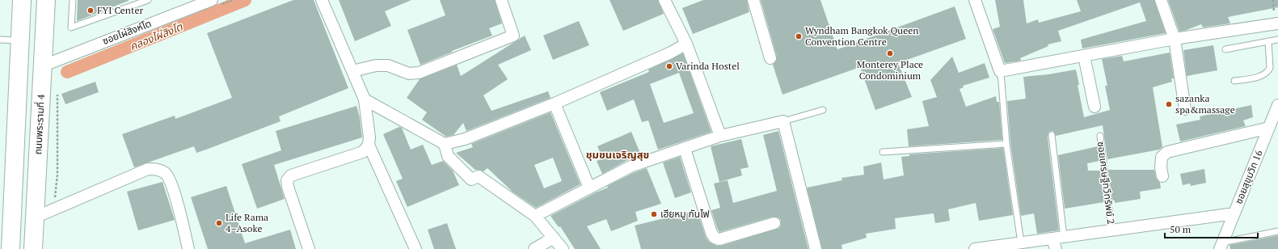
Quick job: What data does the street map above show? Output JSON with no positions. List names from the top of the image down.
{
  "streets": {
    "main road": ["ถนนพระรามที่ 4"],
    "street": ["ซอยไผ่สิงห์โต", "ซอยสุขุมวิท 16", "ซอยเศรษฐีทวีทรัพย์ 2"]
  },
  "crossings": [
    ["ซอยไผ่สิงห์โต", "ถนนพระรามที่ 4"],
    ["ซอยสุขุมวิท 16", "ซอยเศรษฐีทวีทรัพย์ 2"]
  ],
  "districts": ["ชุมชนเจริญสุข"],
  "water": ["คลองไผ่สิงโต"],
  "places": [
    "FYI Center",
    "Wyndham Bangkok Queen Convention Centre",
    "Monterey Place Condominium",
    "Varinda Hostel",
    "sazanka spa&massage",
    "เฮียหมู กันไฟ",
    "Life Rama 4–Asoke"
  ],
  "scale_bar": "50 m"
}
